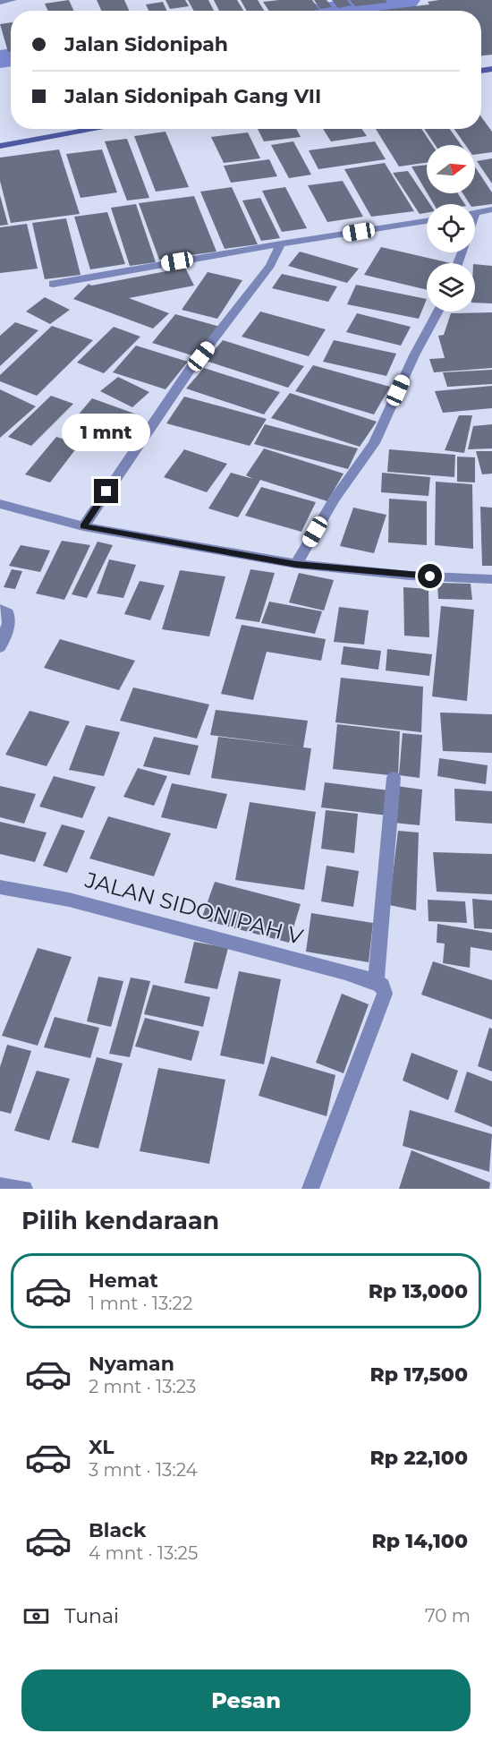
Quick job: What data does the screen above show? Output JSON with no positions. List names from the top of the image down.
{
  "streets": {
    "street": ["JALAN SIDONIPAH V"]
  },
  "north": "right",
  "page": {
    "banner": ["Jalan Sidonipah", "Jalan Sidonipah Gang VII"],
    "bubble": "1 mnt",
    "heading": "Pilih kendaraan",
    "list": [
      {
        "name": "Hemat",
        "note": "1 mnt · 13:22",
        "value": "Rp 13,000"
      },
      {
        "name": "Nyaman",
        "note": "2 mnt · 13:23",
        "value": "Rp 17,500"
      },
      {
        "name": "XL",
        "note": "3 mnt · 13:24",
        "value": "Rp 22,100"
      },
      {
        "name": "Black",
        "note": "4 mnt · 13:25",
        "value": "Rp 14,100"
      }
    ],
    "pay": ["Tunai", "70 m"],
    "buttons": "Pesan"
  }
}
